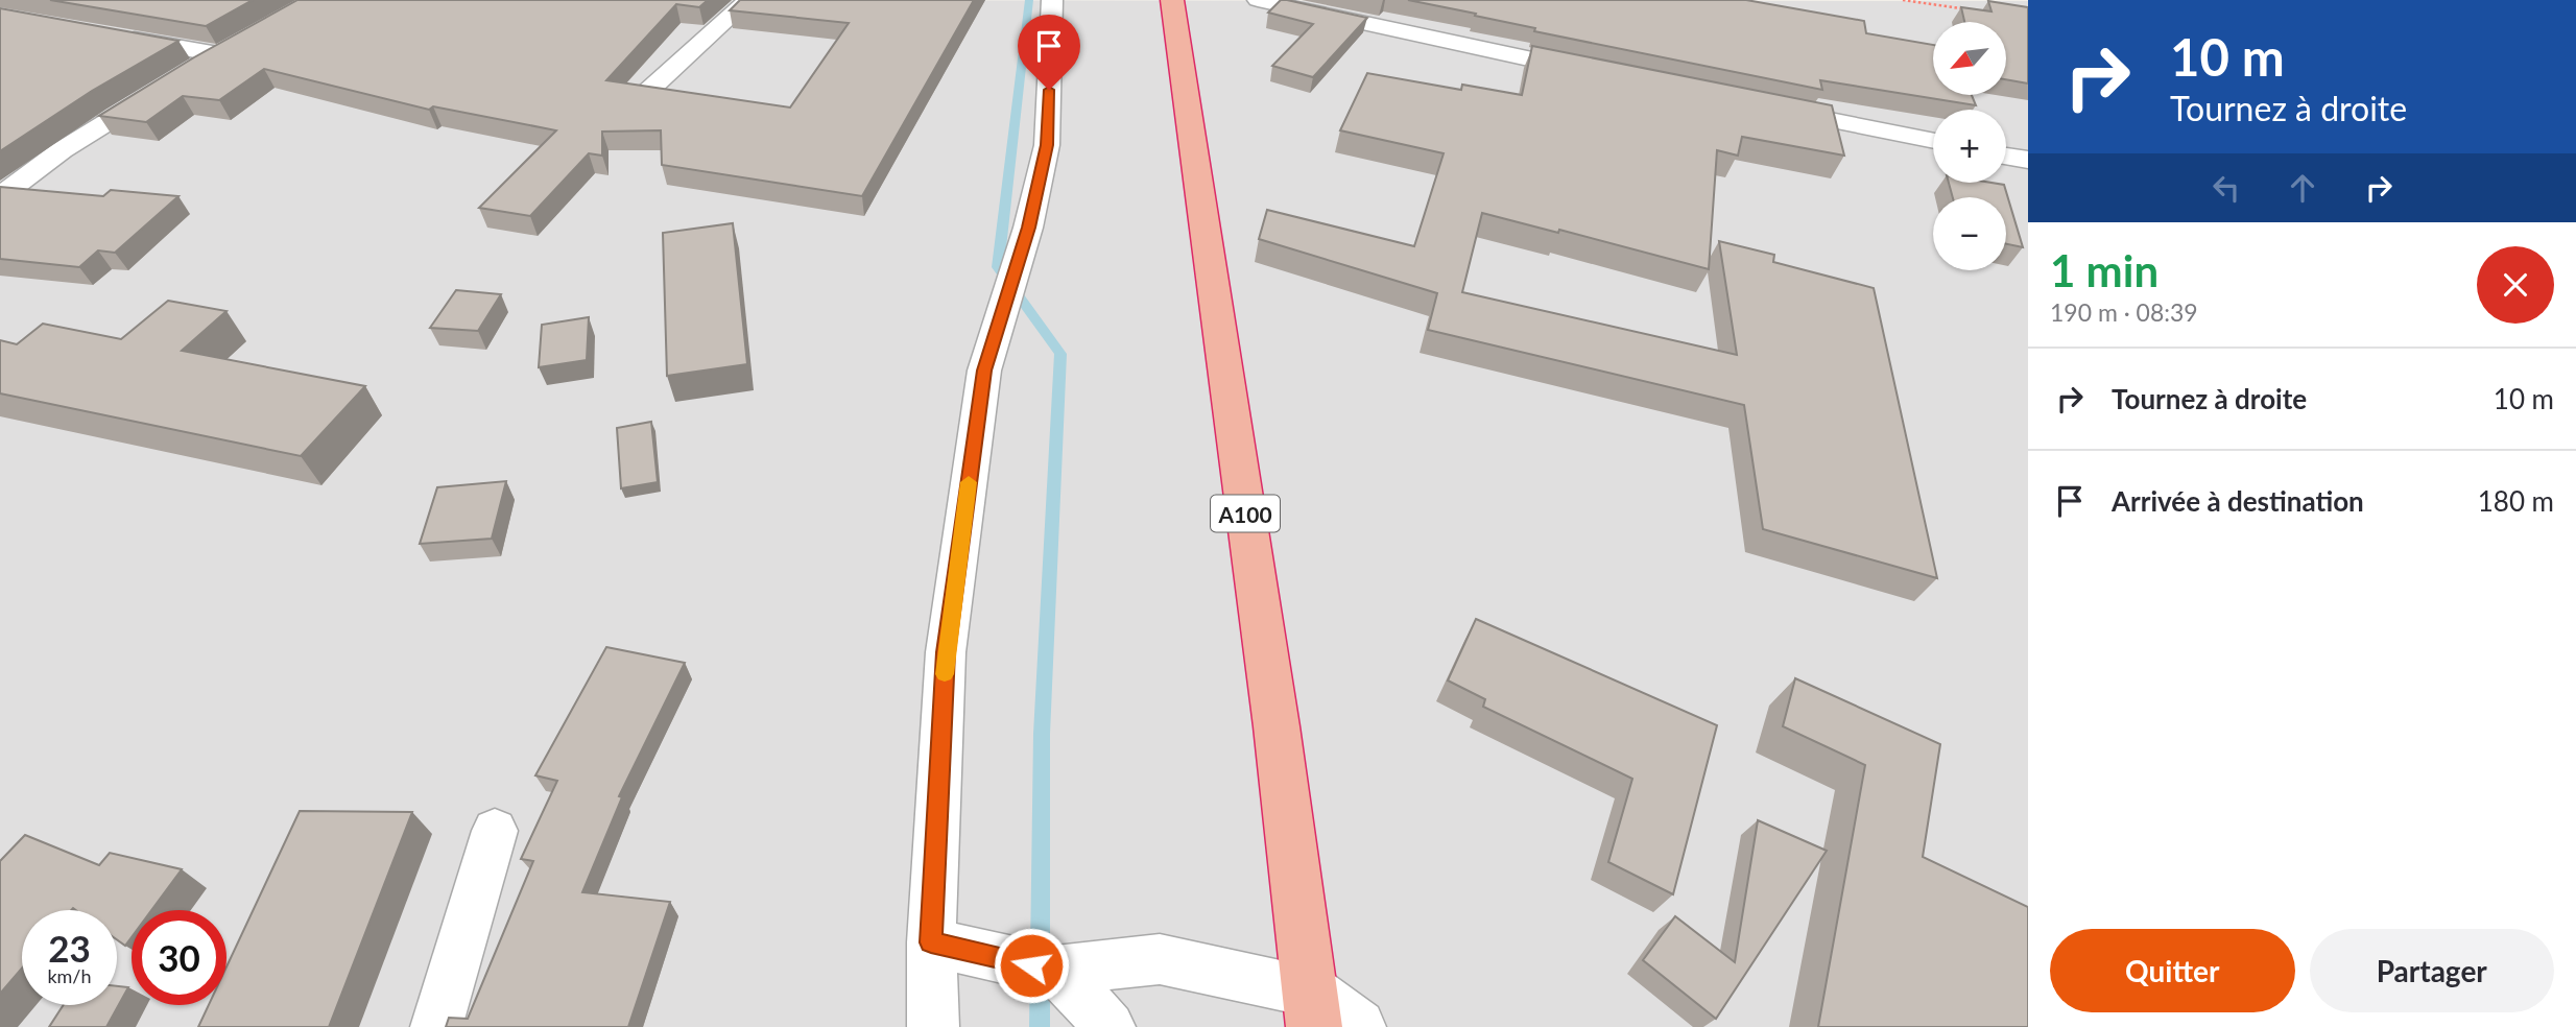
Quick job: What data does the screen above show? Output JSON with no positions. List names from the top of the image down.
{
  "streets": {
    "highway": ["A100"]
  },
  "north": "bottom left",
  "page": {
    "turn": ["10 m", "Tournez à droite"],
    "map_buttons": ["+", "−"],
    "heading": ["1 min", "190 m · 08:39"],
    "list": [
      {
        "name": "Tournez à droite",
        "value": "10 m"
      },
      {
        "name": "Arrivée à destination",
        "value": "180 m"
      }
    ],
    "speed": "23 km/h",
    "limit": "30",
    "buttons": ["Quitter", "Partager"]
  }
}
